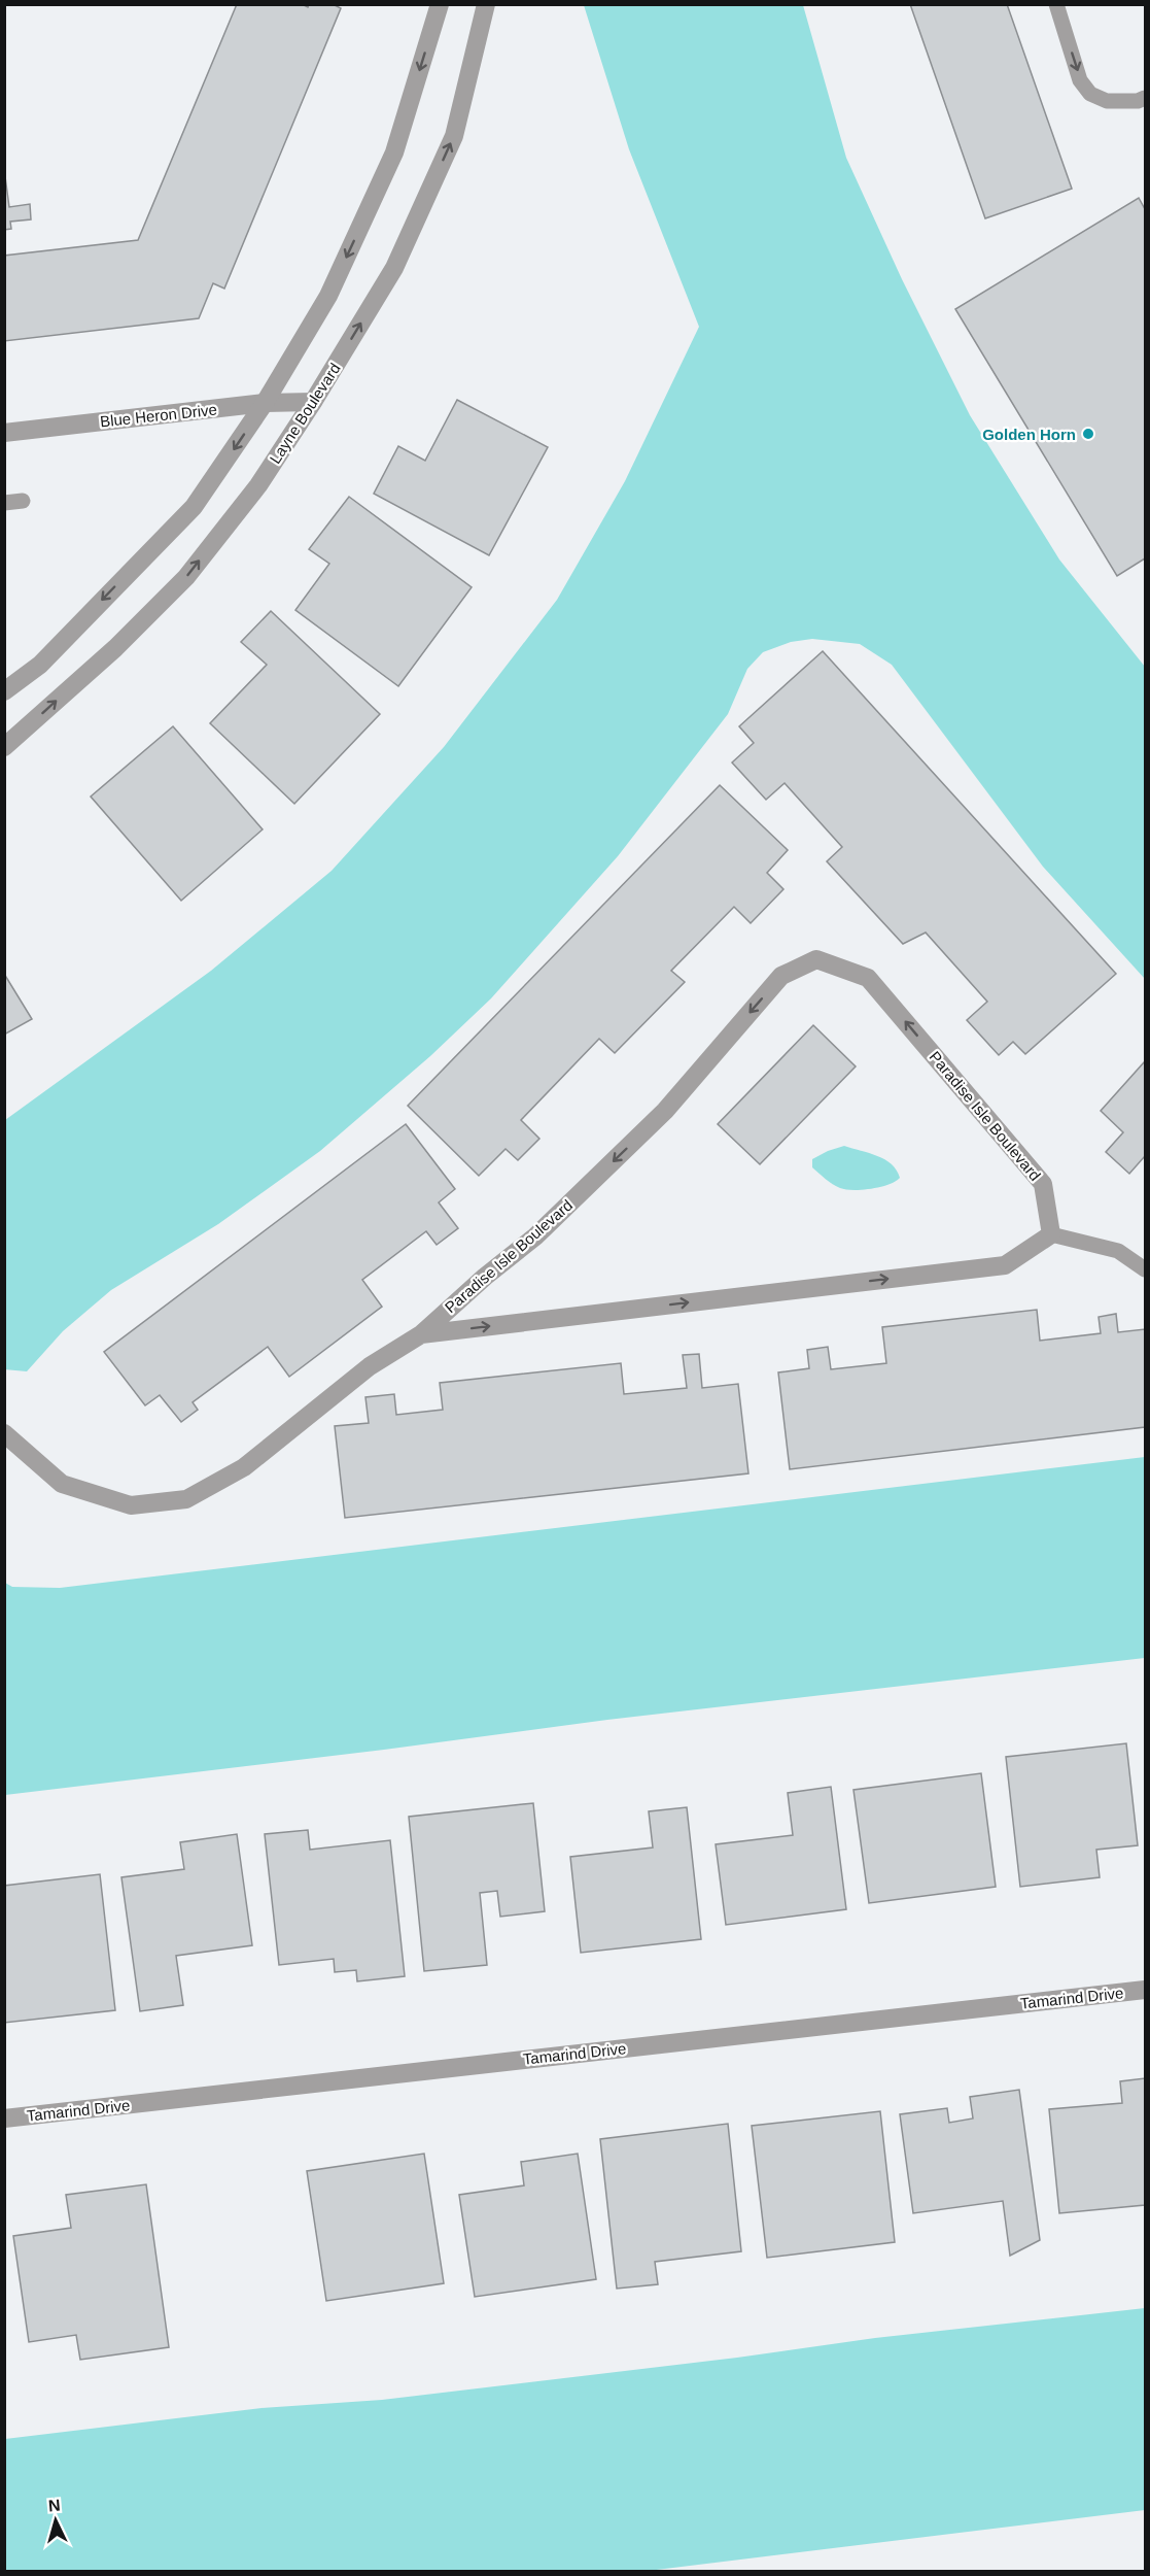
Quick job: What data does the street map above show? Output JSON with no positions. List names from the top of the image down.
{
  "streets": {
    "street": [
      "Layne Boulevard",
      "Blue Heron Drive",
      "Paradise Isle Boulevard",
      "Tamarind Drive"
    ]
  },
  "crossings": [
    ["Layne Boulevard", "Blue Heron Drive"]
  ],
  "places": ["Golden Horn"],
  "north": "top"
}
